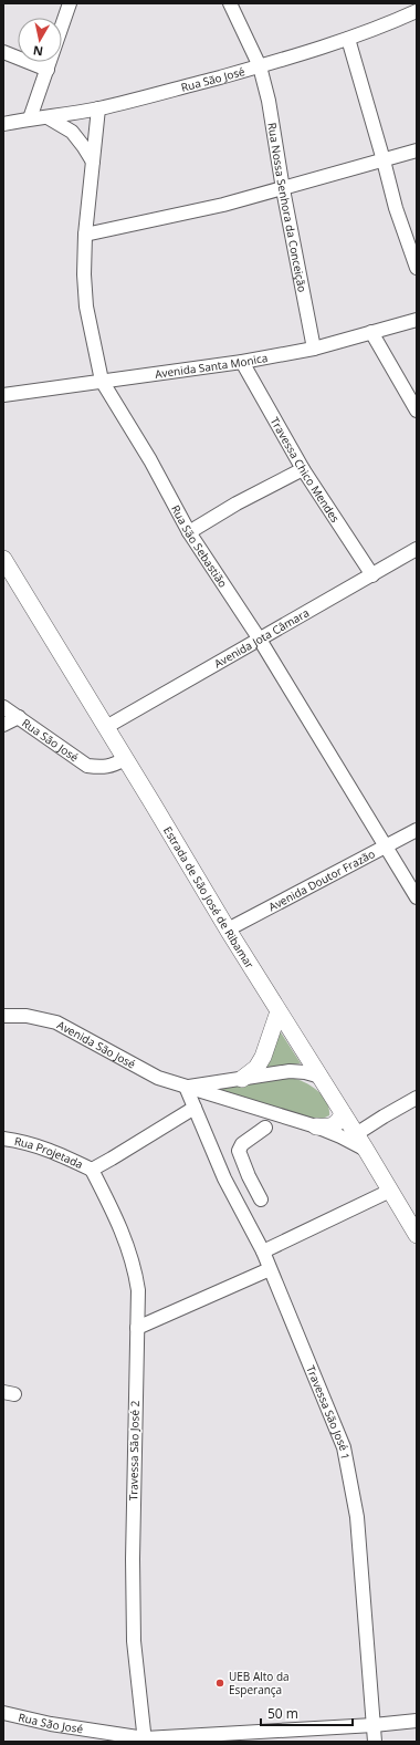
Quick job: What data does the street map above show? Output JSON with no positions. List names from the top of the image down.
{
  "streets": {
    "main road": ["Estrada de São José de Ribamar"],
    "street": [
      "Rua São José",
      "Rua Nossa Senhora da Conceição",
      "Avenida Santa Monica",
      "Travessa Chico Mendes",
      "Rua São Sebastião",
      "Avenida Jota Câmara",
      "Avenida Doutor Frazão",
      "Avenida São José",
      "Rua Projetada",
      "Travessa São José 1",
      "Travessa São José 2"
    ]
  },
  "crossings": [
    ["Rua São José", "Rua Nossa Senhora da Conceição"],
    ["Rua São José", "Rua São Sebastião"],
    ["Rua São José", "Estrada de São José de Ribamar"],
    ["Rua São José", "Travessa São José 1"],
    ["Rua São José", "Travessa São José 2"],
    ["Rua Nossa Senhora da Conceição", "Avenida Santa Monica"],
    ["Avenida Santa Monica", "Travessa Chico Mendes"],
    ["Avenida Santa Monica", "Rua São Sebastião"],
    ["Travessa Chico Mendes", "Avenida Jota Câmara"],
    ["Rua São Sebastião", "Avenida Jota Câmara"],
    ["Rua São Sebastião", "Avenida Doutor Frazão"],
    ["Avenida Jota Câmara", "Estrada de São José de Ribamar"],
    ["Avenida Doutor Frazão", "Estrada de São José de Ribamar"],
    ["Estrada de São José de Ribamar", "Avenida São José"],
    ["Avenida São José", "Travessa São José 1"],
    ["Rua Projetada", "Travessa São José 2"]
  ],
  "places": ["UEB Alto da Esperança"],
  "scale_bar": "50 m",
  "north": "bottom"
}
